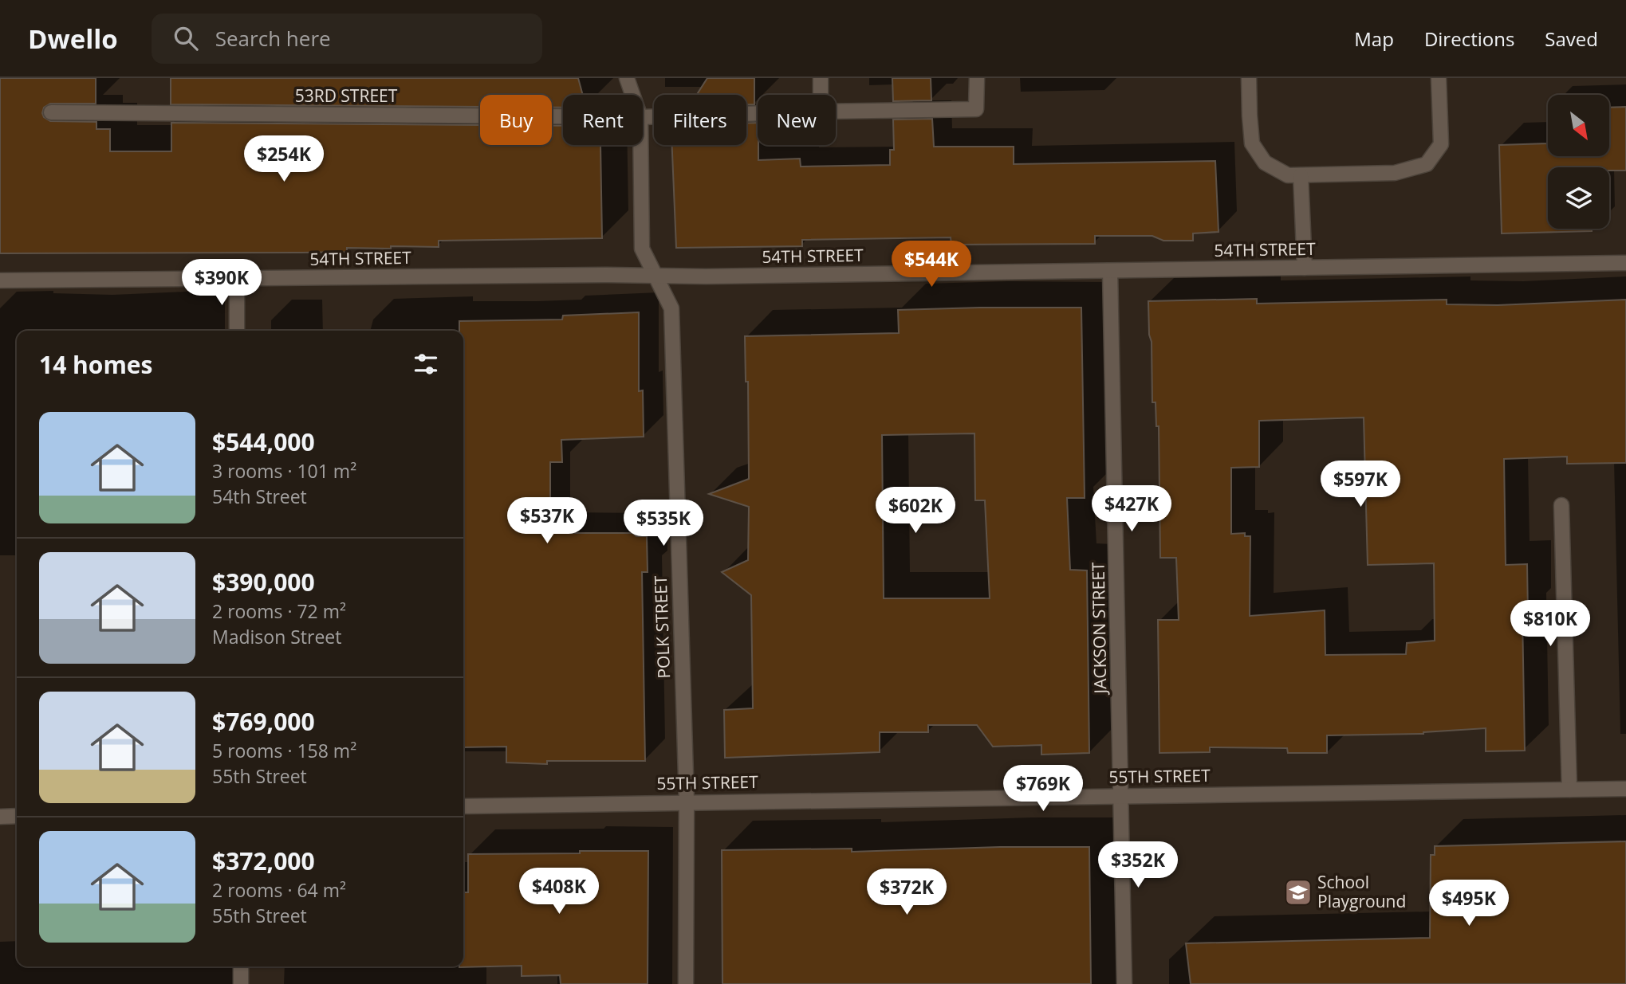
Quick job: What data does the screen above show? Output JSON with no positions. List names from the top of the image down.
{
  "streets": {
    "street": [
      "53RD STREET",
      "54TH STREET",
      "POLK STREET",
      "JACKSON STREET",
      "55TH STREET"
    ]
  },
  "crossings": [
    ["54TH STREET", "POLK STREET"],
    ["54TH STREET", "JACKSON STREET"],
    ["POLK STREET", "55TH STREET"],
    ["JACKSON STREET", "55TH STREET"]
  ],
  "places": {
    "school or university": ["School Playground"]
  },
  "north": "bottom right",
  "page": {
    "header": "Dwello",
    "search": "Search here",
    "nav": ["Map", "Directions", "Saved"],
    "chip": [
      "Buy",
      "Rent",
      "Filters",
      "New"
    ],
    "price": [
      "$254K",
      "$544K",
      "$390K",
      "$597K",
      "$427K",
      "$602K",
      "$537K",
      "$535K",
      "$810K",
      "$769K",
      "$352K",
      "$408K",
      "$372K",
      "$495K"
    ],
    "heading": "14 homes",
    "list": [
      {
        "name": "$544,000",
        "note": "3 rooms · 101 m² · 54th Street"
      },
      {
        "name": "$390,000",
        "note": "2 rooms · 72 m² · Madison Street"
      },
      {
        "name": "$769,000",
        "note": "5 rooms · 158 m² · 55th Street"
      },
      {
        "name": "$372,000",
        "note": "2 rooms · 64 m² · 55th Street"
      }
    ]
  }
}
